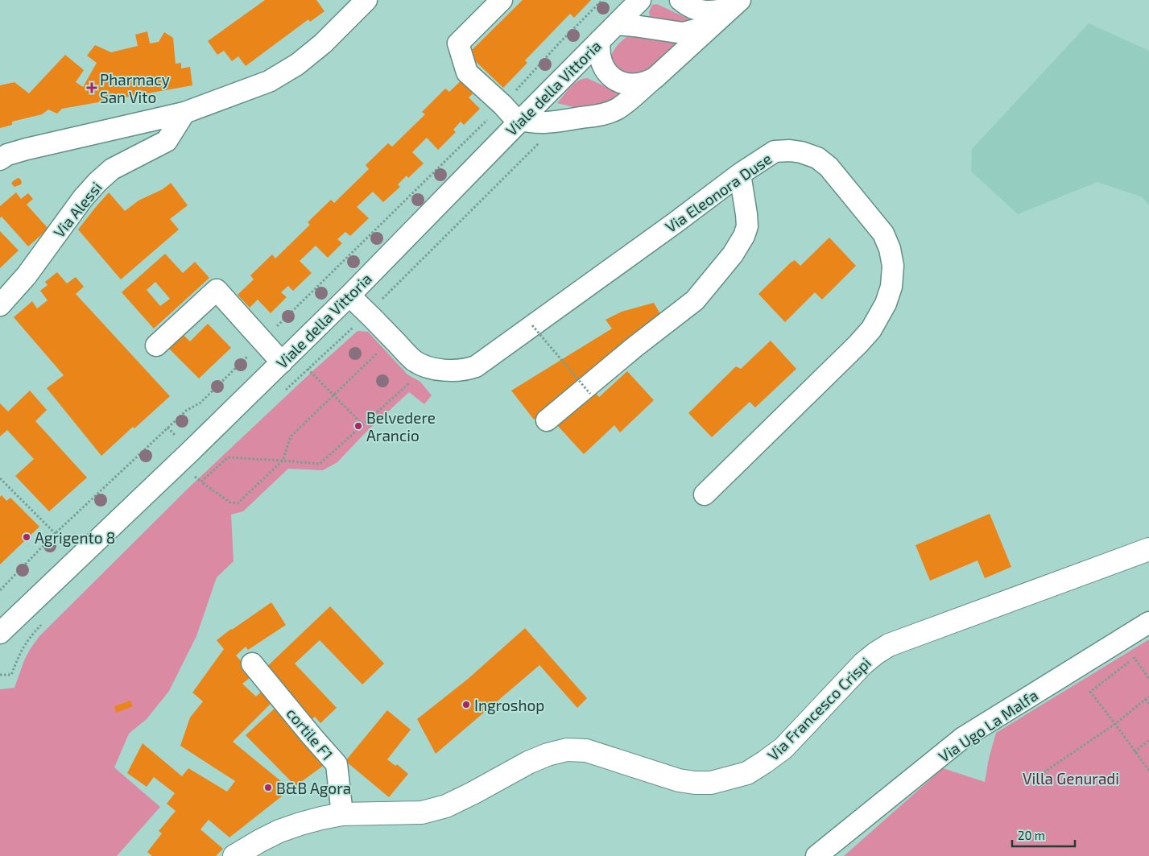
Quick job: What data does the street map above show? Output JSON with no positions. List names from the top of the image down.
{
  "streets": {
    "main road": ["Via Francesco Crispi"],
    "street": [
      "Viale della Vittoria",
      "Via Eleonora Duse",
      "Via Alessi",
      "Via Ugo La Malfa",
      "cortile F1"
    ]
  },
  "crossings": [
    ["Viale della Vittoria", "Via Eleonora Duse"],
    ["Via Francesco Crispi", "cortile F1"]
  ],
  "parks": ["Villa Genuradi"],
  "places": {
    "health": ["Pharmacy San Vito"],
    "other": [
      "Belvedere Arancio",
      "Agrigento 8",
      "Ingroshop",
      "B&B Agora"
    ]
  },
  "scale_bar": "20 m"
}
